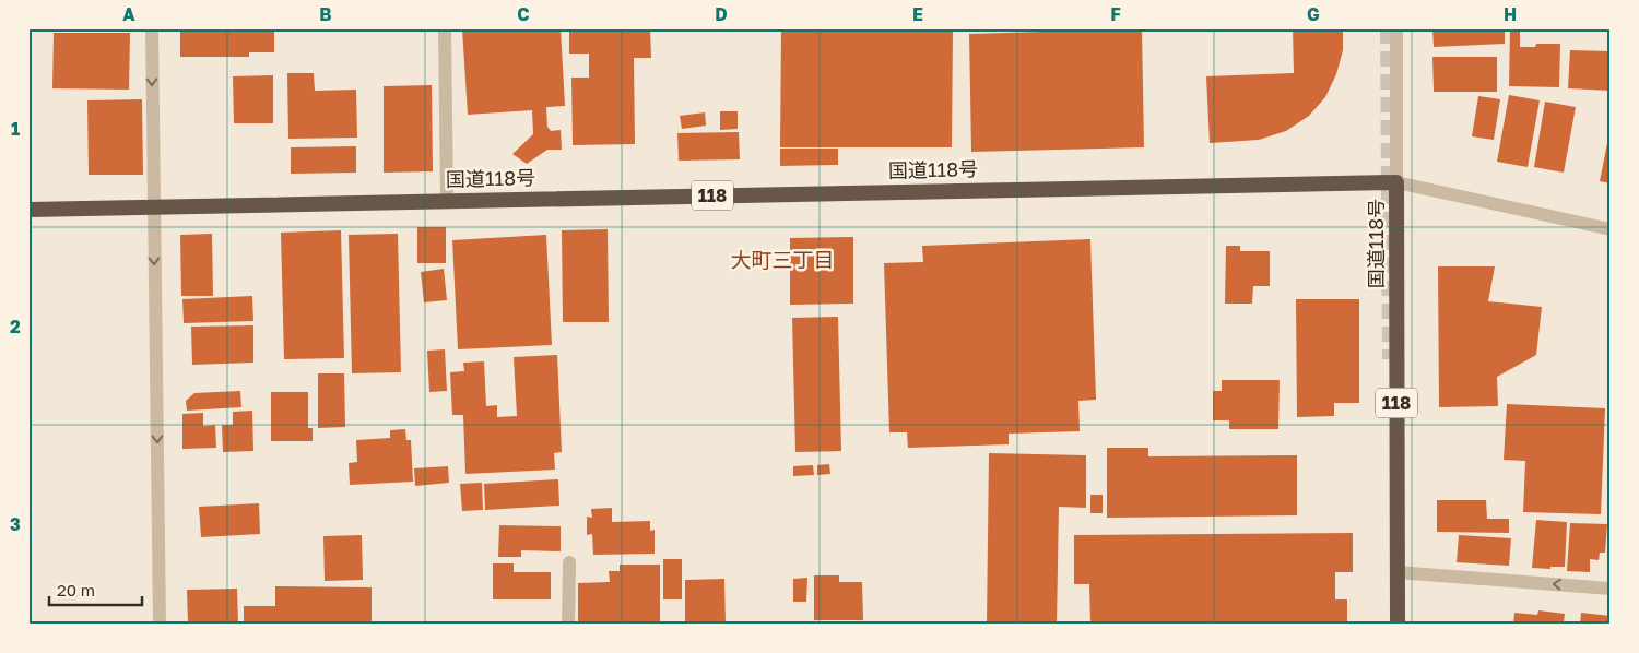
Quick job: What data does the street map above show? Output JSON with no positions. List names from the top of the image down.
{
  "streets": {
    "highway": ["国道118号", "118"]
  },
  "districts": ["大町三丁目"],
  "scale_bar": "20 m",
  "grid": {
    "columns": [
      "A",
      "B",
      "C",
      "D",
      "E",
      "F",
      "G",
      "H"
    ],
    "rows": ["1", "2", "3"]
  }
}
